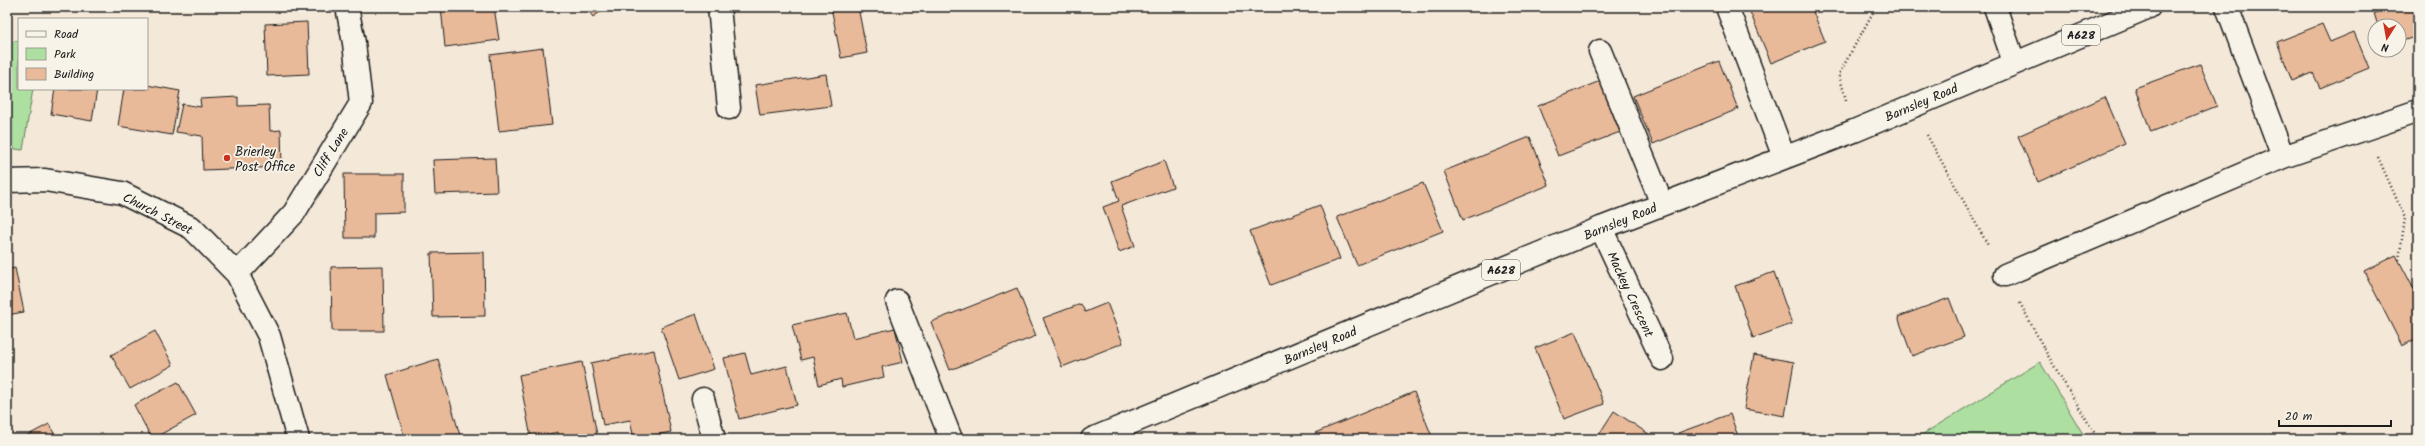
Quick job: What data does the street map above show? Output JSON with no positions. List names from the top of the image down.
{
  "streets": {
    "main road": [
      "A628",
      "Barnsley Road",
      "Cliff Lane",
      "Church Street",
      "Mackey Crescent"
    ]
  },
  "crossings": [
    ["Barnsley Road", "Mackey Crescent"],
    ["Cliff Lane", "Church Street"]
  ],
  "places": ["Brierley Post Office"],
  "legend": ["Road", "Park", "Building"],
  "scale_bar": "20 m",
  "north": "bottom"
}
